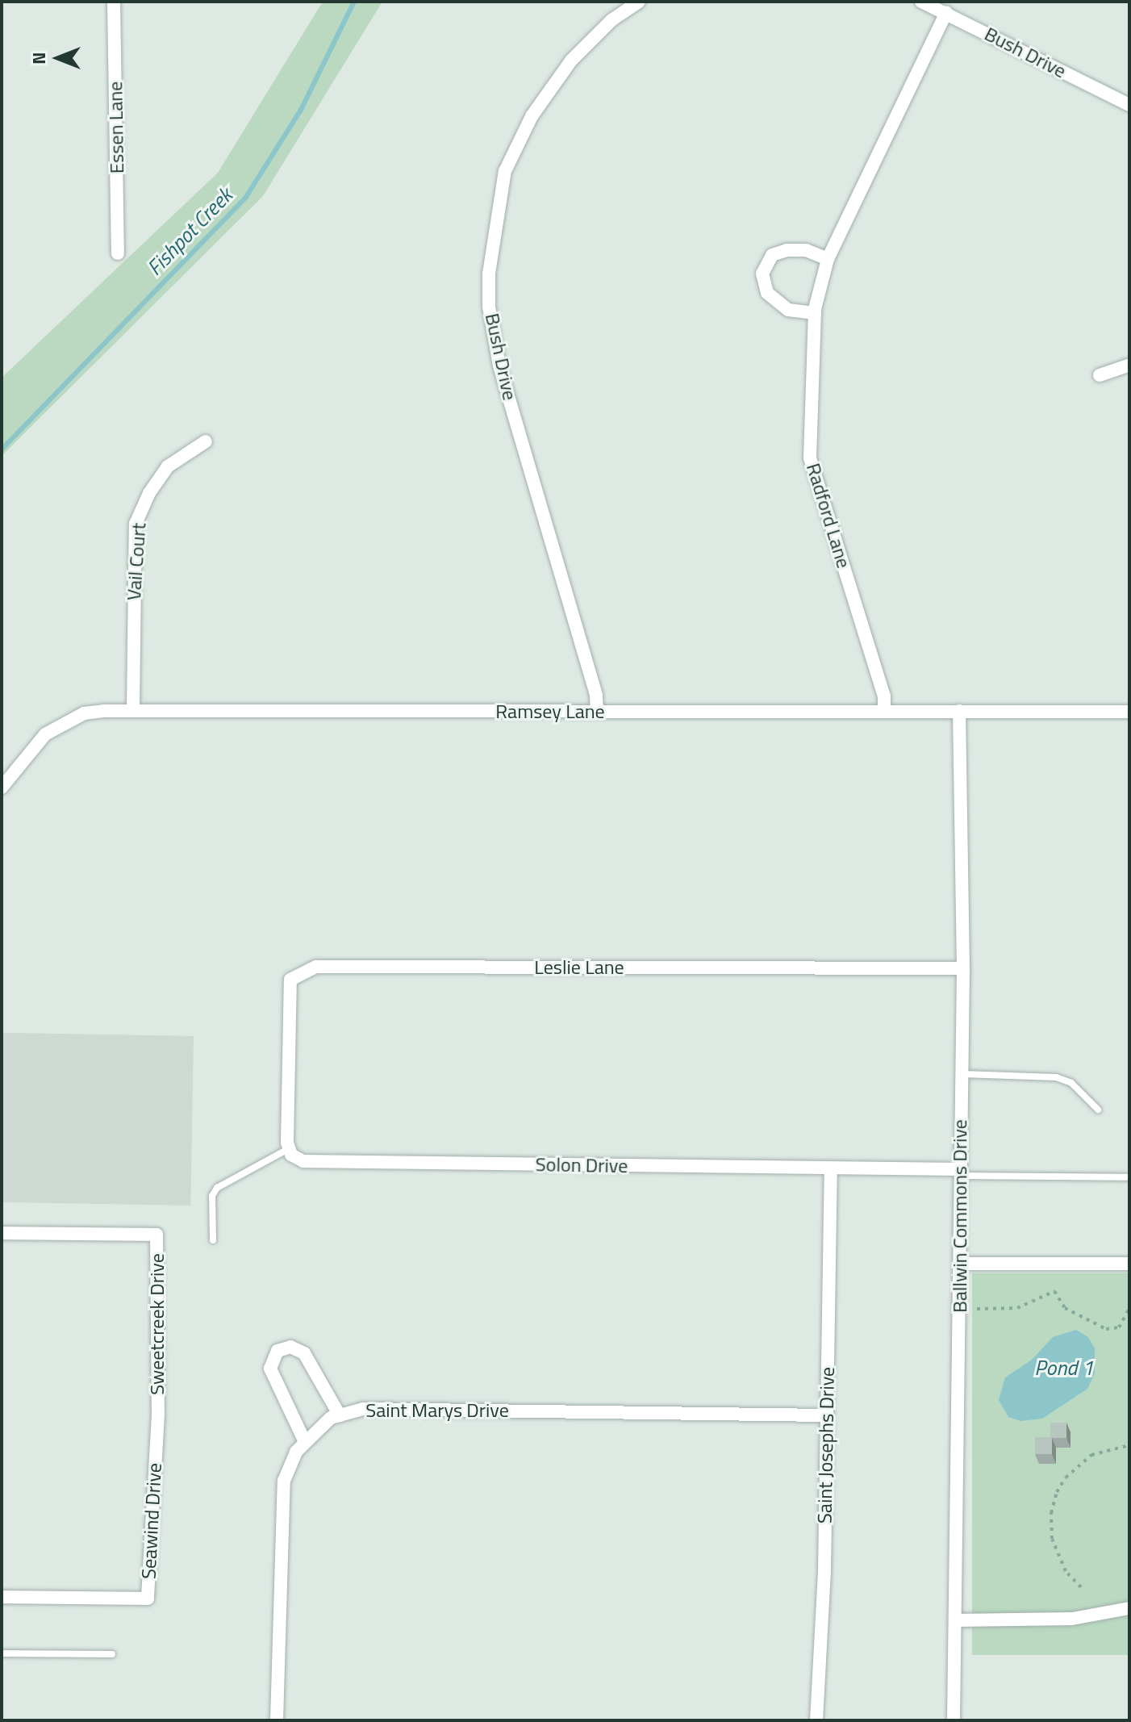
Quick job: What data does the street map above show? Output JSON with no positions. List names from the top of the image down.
{
  "streets": {
    "street": [
      "Bush Drive",
      "Essen Lane",
      "Radford Lane",
      "Vail Court",
      "Ramsey Lane",
      "Leslie Lane",
      "Solon Drive",
      "Ballwin Commons Drive",
      "Sweetcreek Drive",
      "Saint Marys Drive",
      "Saint Josephs Drive",
      "Seawind Drive"
    ]
  },
  "crossings": [
    ["Bush Drive", "Radford Lane"],
    ["Bush Drive", "Ramsey Lane"],
    ["Radford Lane", "Ramsey Lane"],
    ["Vail Court", "Ramsey Lane"],
    ["Ramsey Lane", "Ballwin Commons Drive"],
    ["Leslie Lane", "Solon Drive"],
    ["Leslie Lane", "Ballwin Commons Drive"],
    ["Solon Drive", "Ballwin Commons Drive"],
    ["Solon Drive", "Saint Josephs Drive"],
    ["Sweetcreek Drive", "Seawind Drive"],
    ["Saint Marys Drive", "Saint Josephs Drive"]
  ],
  "water": ["Fishpot Creek", "Pond 1"],
  "north": "left"
}
